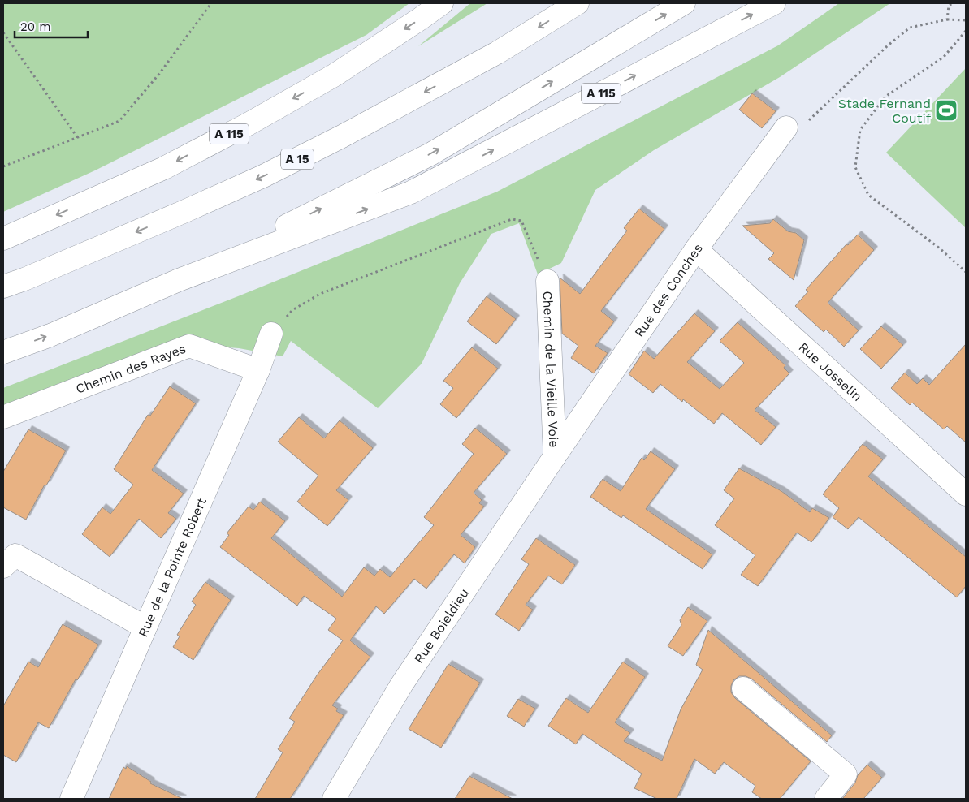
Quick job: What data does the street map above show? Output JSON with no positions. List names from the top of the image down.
{
  "streets": {
    "main road": [
      "A 115",
      "A 15",
      "Rue des Conches",
      "Chemin de la Vieille Voie",
      "Chemin des Rayes",
      "Rue Josselin",
      "Rue de la Pointe Robert",
      "Rue Boieldieu"
    ]
  },
  "crossings": [
    ["Rue des Conches", "Chemin de la Vieille Voie"],
    ["Rue des Conches", "Rue Josselin"],
    ["Rue des Conches", "Rue Boieldieu"],
    ["Chemin de la Vieille Voie", "Rue Boieldieu"],
    ["Chemin des Rayes", "Rue de la Pointe Robert"]
  ],
  "places": {
    "sports": ["Stade Fernand Coutif"]
  },
  "scale_bar": "20 m"
}
